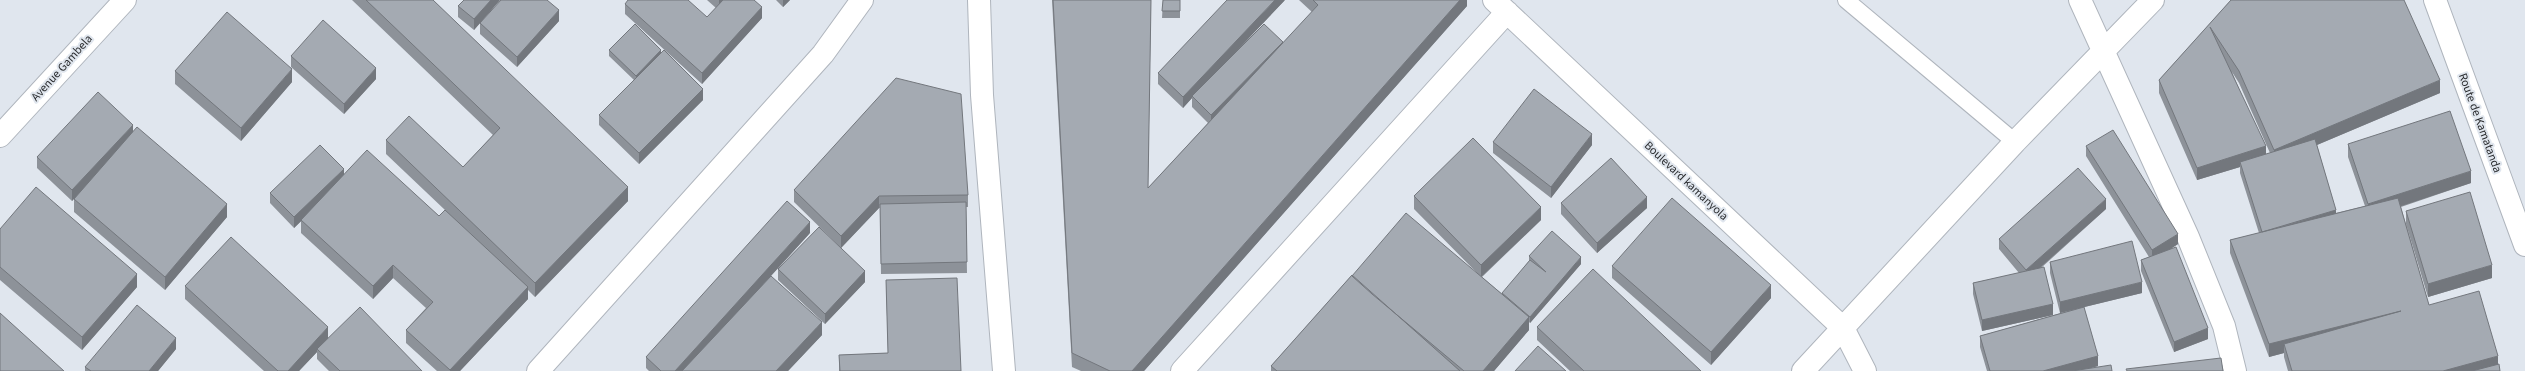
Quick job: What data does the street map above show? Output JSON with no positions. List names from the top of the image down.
{
  "streets": {
    "street": ["Avenue Gambela", "Route de Kamatanda", "Boulevard kamanyola"]
  }
}
